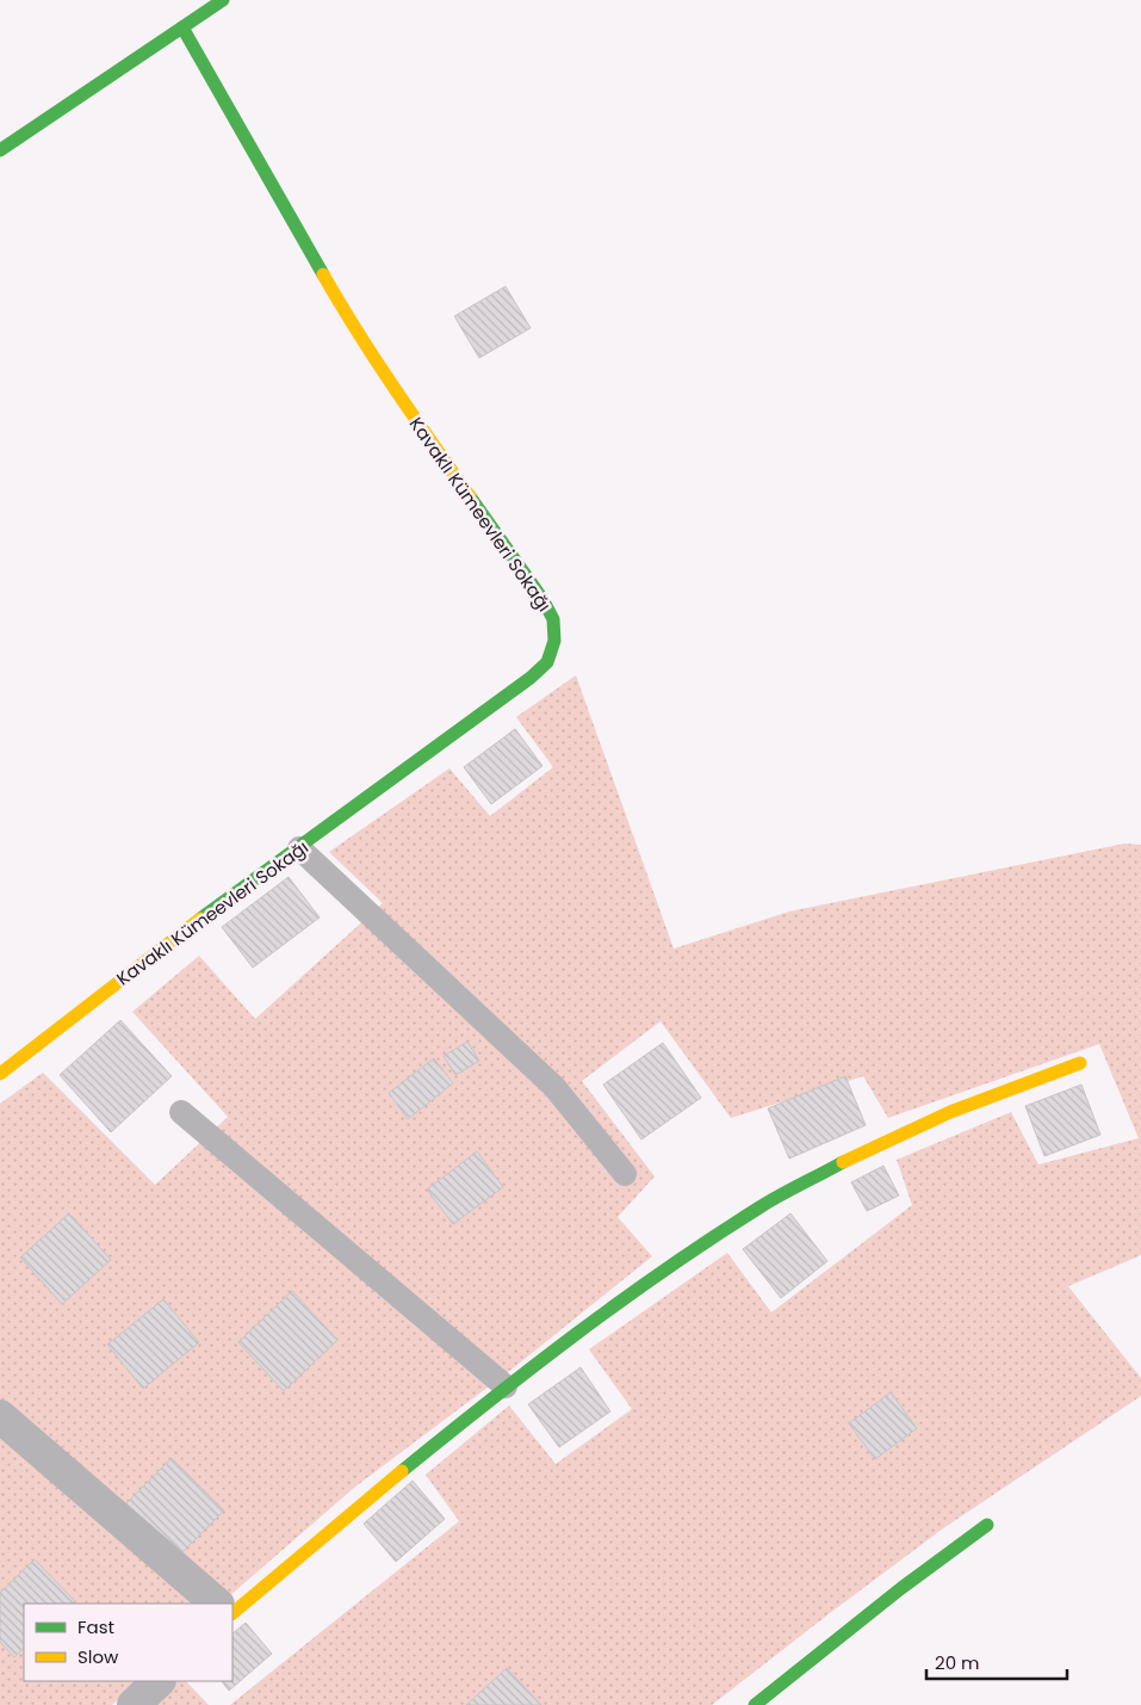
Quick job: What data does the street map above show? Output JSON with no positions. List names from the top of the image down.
{
  "streets": {
    "street": ["Kavaklı Kümeevleri Sokağı"]
  },
  "legend": ["Fast", "Slow"],
  "scale_bar": "20 m"
}
